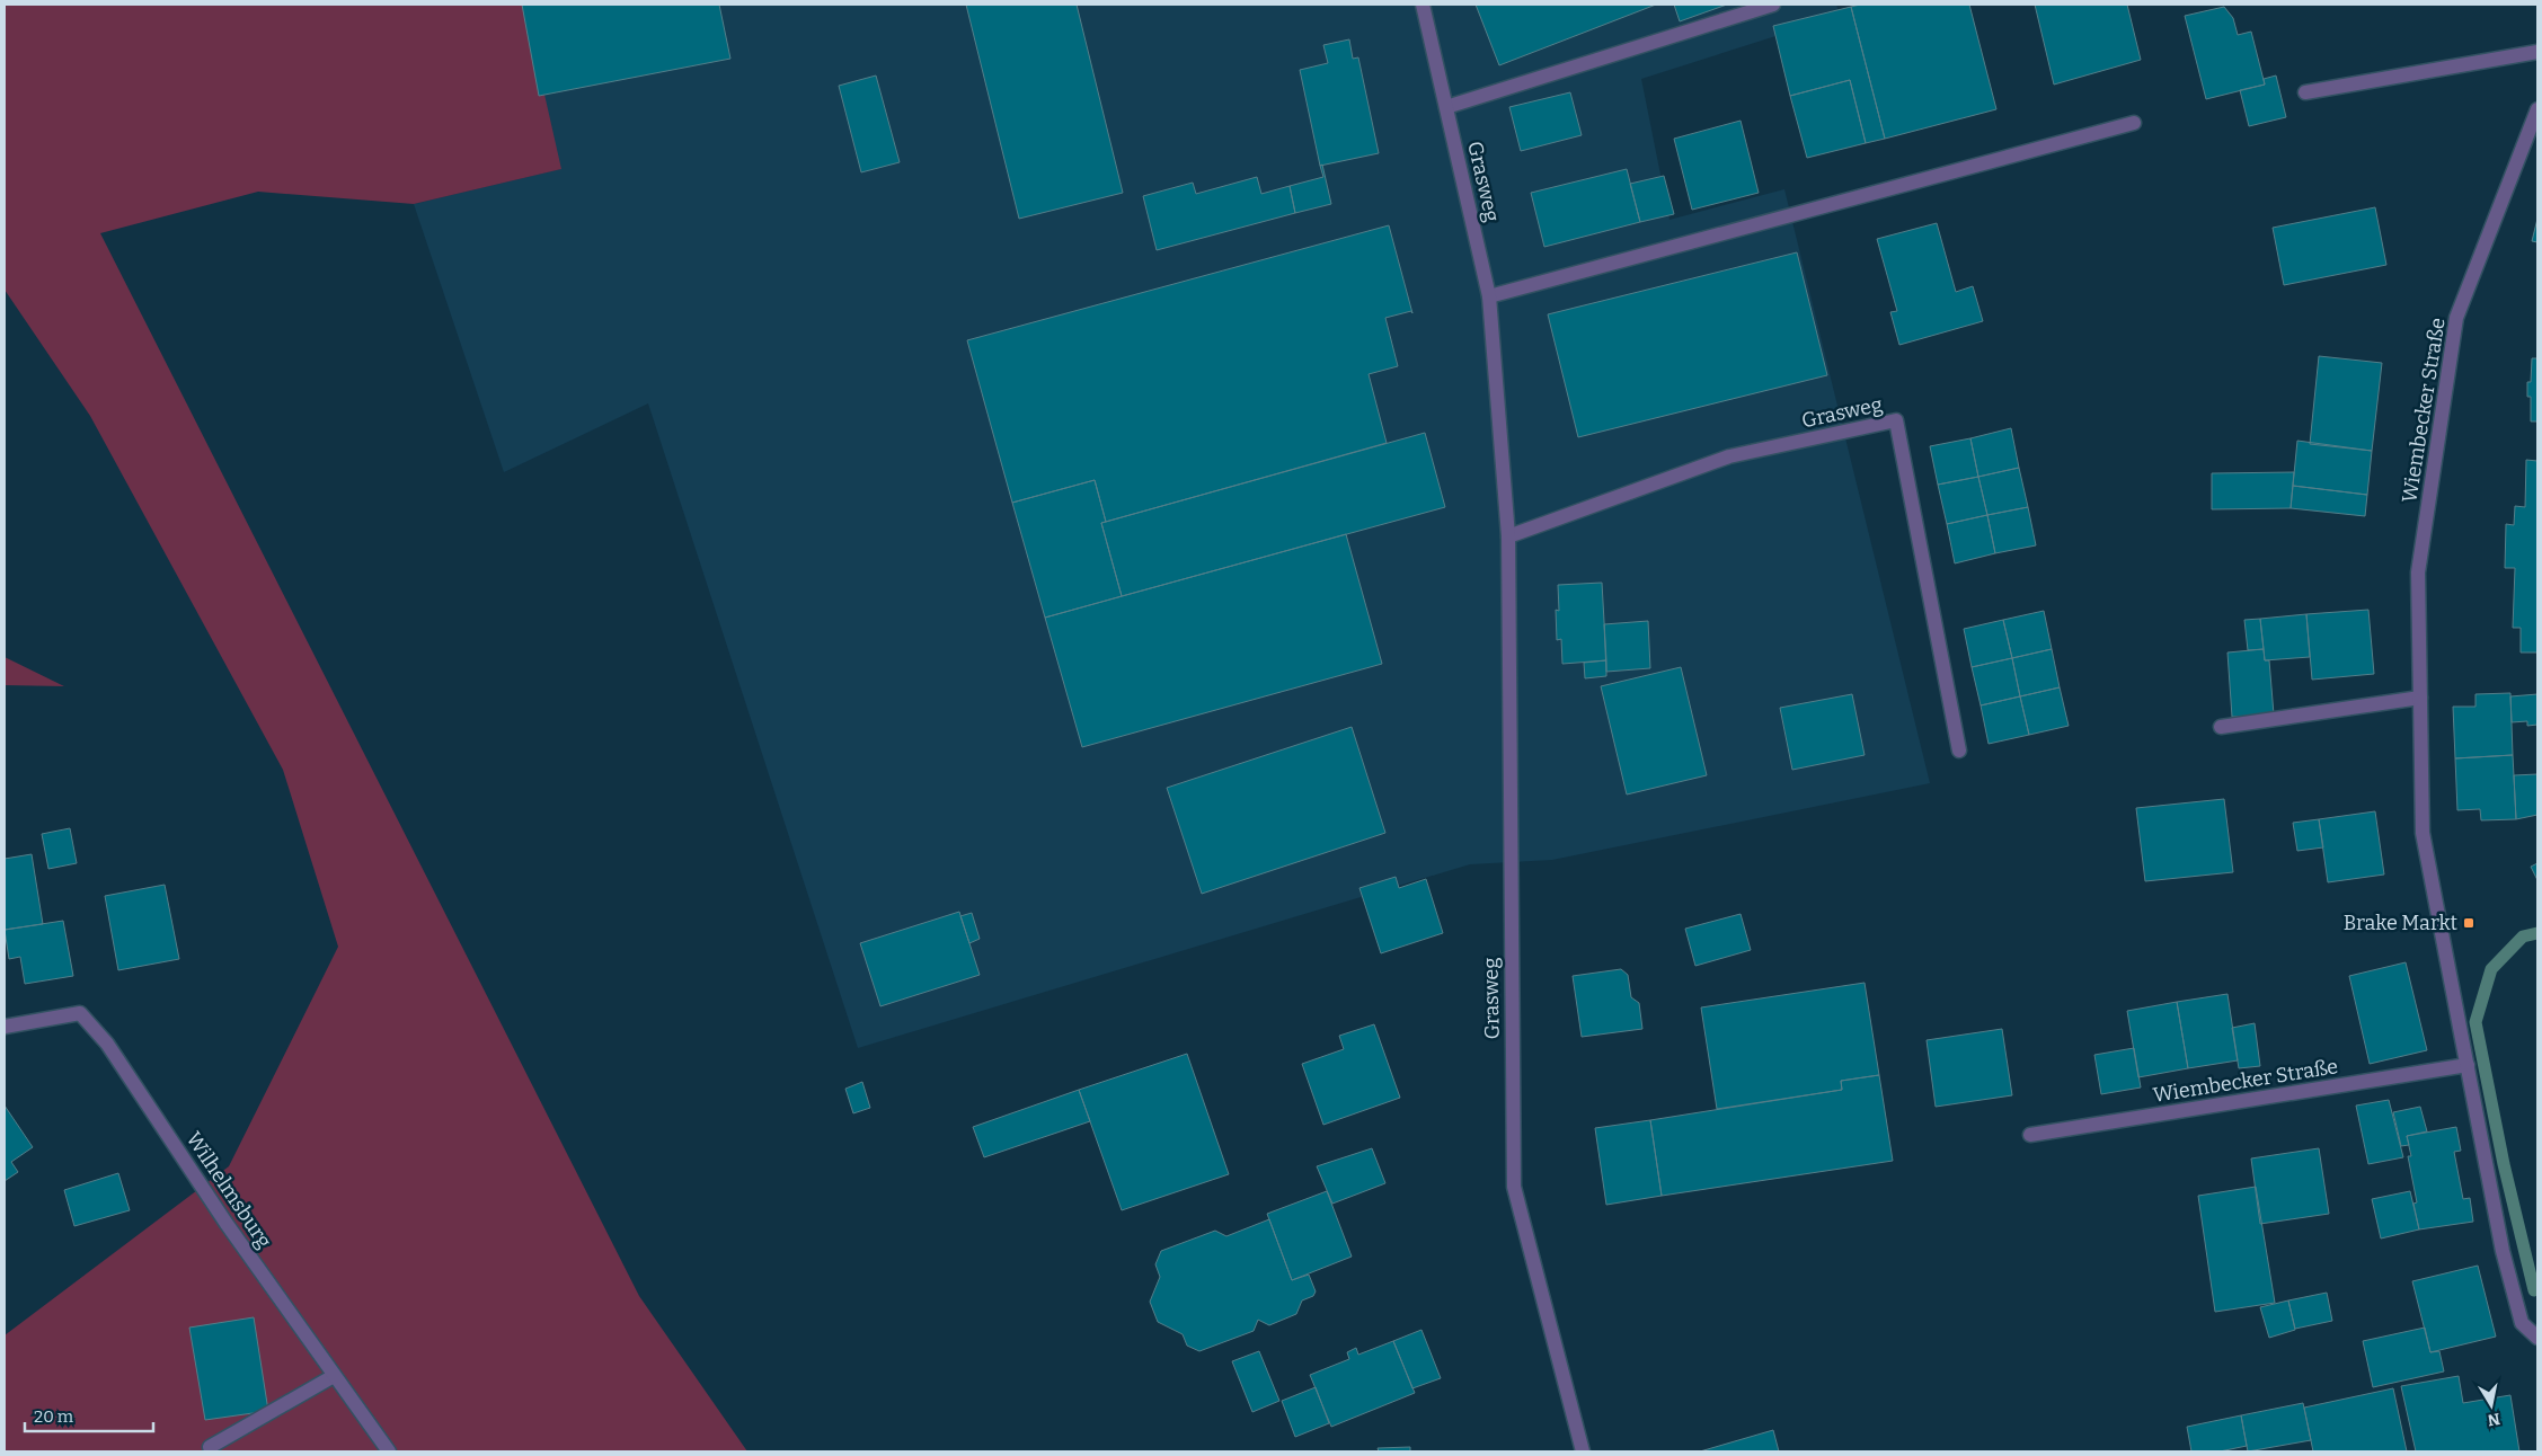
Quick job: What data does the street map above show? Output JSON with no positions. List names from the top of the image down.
{
  "streets": {
    "street": ["Grasweg", "Wiembecker Straße", "Wilhelmsburg"]
  },
  "places": {
    "transit": ["Brake Markt"]
  },
  "scale_bar": "20 m",
  "north": "bottom"
}
